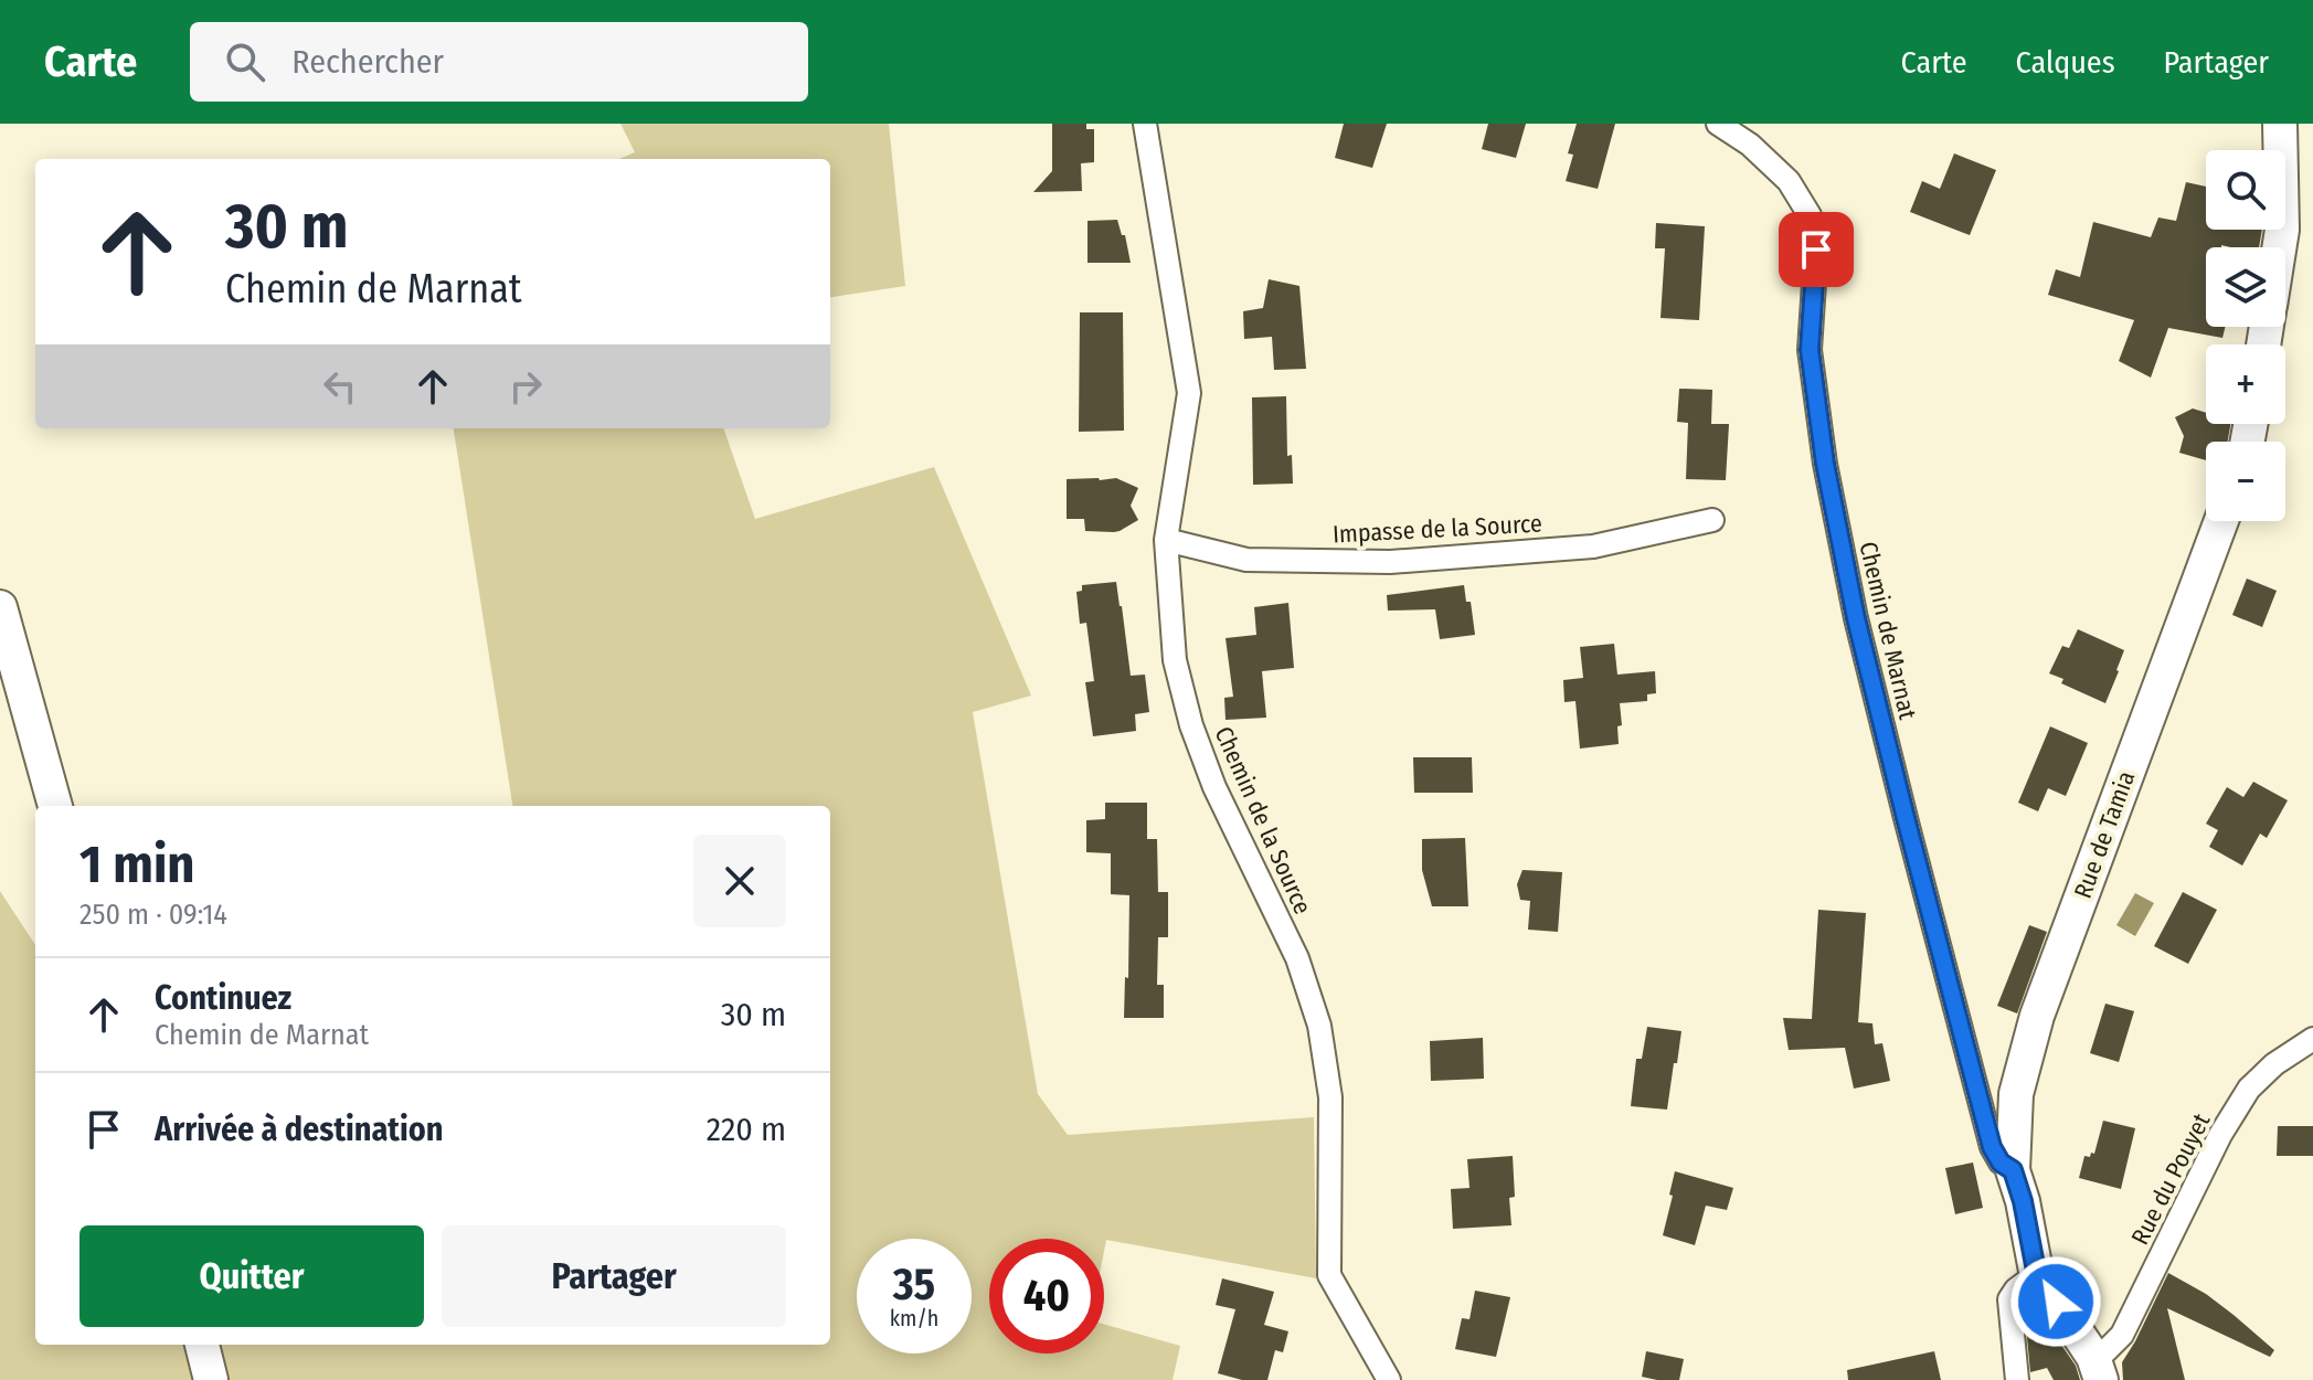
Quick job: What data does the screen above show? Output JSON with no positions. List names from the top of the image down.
{
  "streets": {
    "street": [
      "Impasse de la Source",
      "Chemin de Marnat",
      "Chemin de la Source",
      "Rue de Tamia",
      "Rue du Pouyet"
    ]
  },
  "crossings": [
    ["Impasse de la Source", "Chemin de la Source"],
    ["Chemin de Marnat", "Rue de Tamia"],
    ["Rue de Tamia", "Rue du Pouyet"]
  ],
  "page": {
    "header": "Carte",
    "search": "Rechercher",
    "nav": ["Carte", "Calques", "Partager"],
    "map_buttons": ["+", "−"],
    "turn": ["30 m", "Chemin de Marnat"],
    "heading": ["1 min", "250 m · 09:14"],
    "list": [
      {
        "name": "Continuez",
        "note": "Chemin de Marnat",
        "value": "30 m"
      },
      {
        "name": "Arrivée à destination",
        "value": "220 m"
      }
    ],
    "buttons": ["Quitter", "Partager"],
    "speed": "35 km/h",
    "limit": "40"
  }
}
